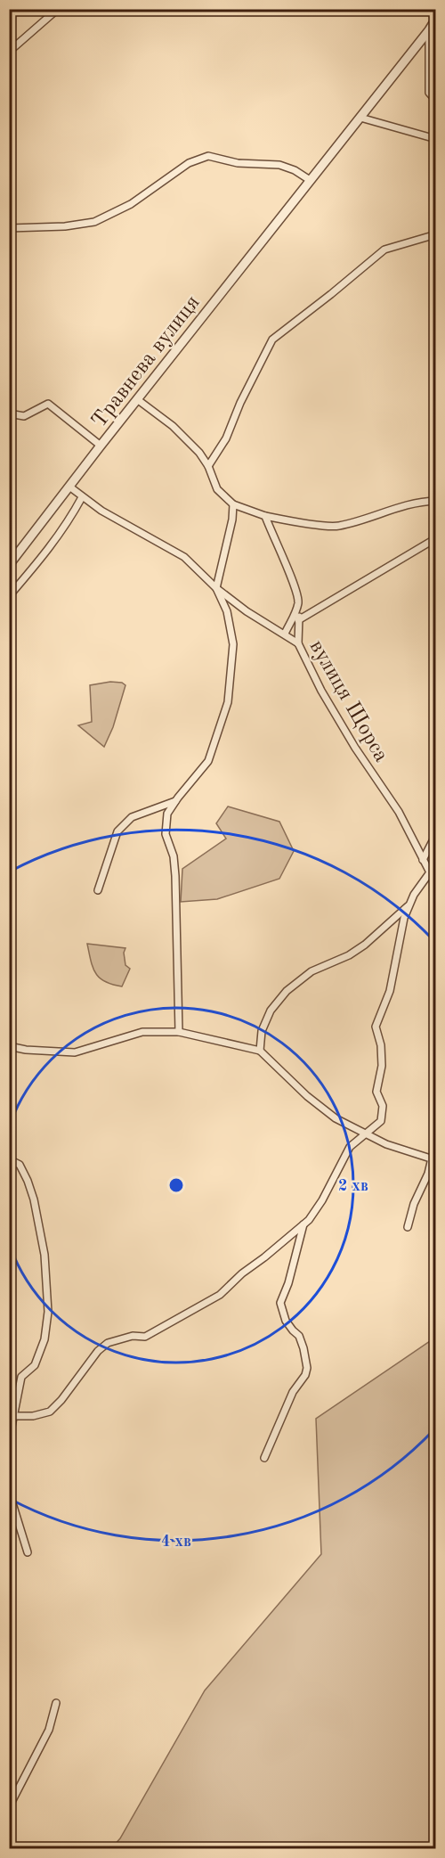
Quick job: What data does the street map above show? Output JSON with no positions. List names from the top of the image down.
{
  "streets": {
    "street": ["Травнева вулиця", "вулиця Щорса"]
  },
  "crossings": [
    ["Травнева вулиця", "вулиця Щорса"]
  ],
  "rings": ["2 хв", "4 хв"]
}
